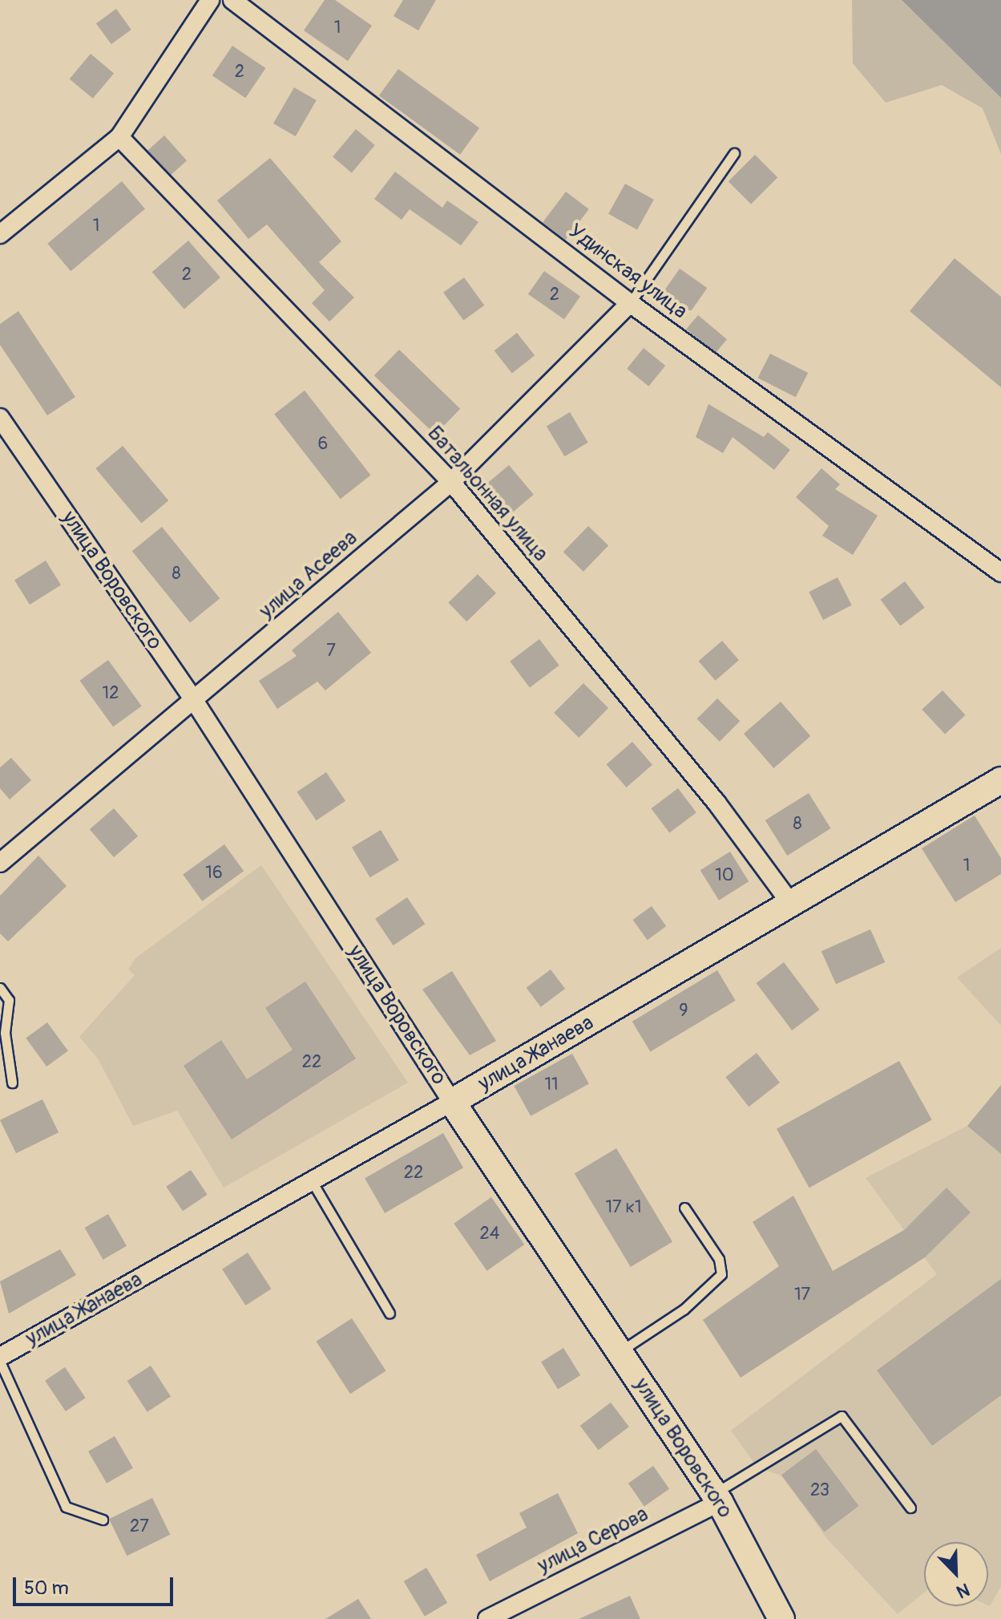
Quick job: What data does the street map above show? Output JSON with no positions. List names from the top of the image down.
{
  "streets": {
    "street": [
      "Удинская улица",
      "Батальонная улица",
      "улица Асеева",
      "улица Воровского",
      "улица Жанаева",
      "улица Серова"
    ]
  },
  "crossings": [
    ["Удинская улица", "улица Асеева"],
    ["Батальонная улица", "улица Асеева"],
    ["Батальонная улица", "улица Жанаева"],
    ["улица Асеева", "улица Воровского"],
    ["улица Воровского", "улица Жанаева"],
    ["улица Воровского", "улица Серова"]
  ],
  "house_numbers": [
    "1",
    "2",
    "1",
    "2",
    "2",
    "6",
    "8",
    "7",
    "12",
    "8",
    "1",
    "16",
    "10",
    "9",
    "22",
    "11",
    "22",
    "17 к1",
    "24",
    "17",
    "23",
    "27"
  ],
  "scale_bar": "50 m",
  "north": "bottom right"
}
